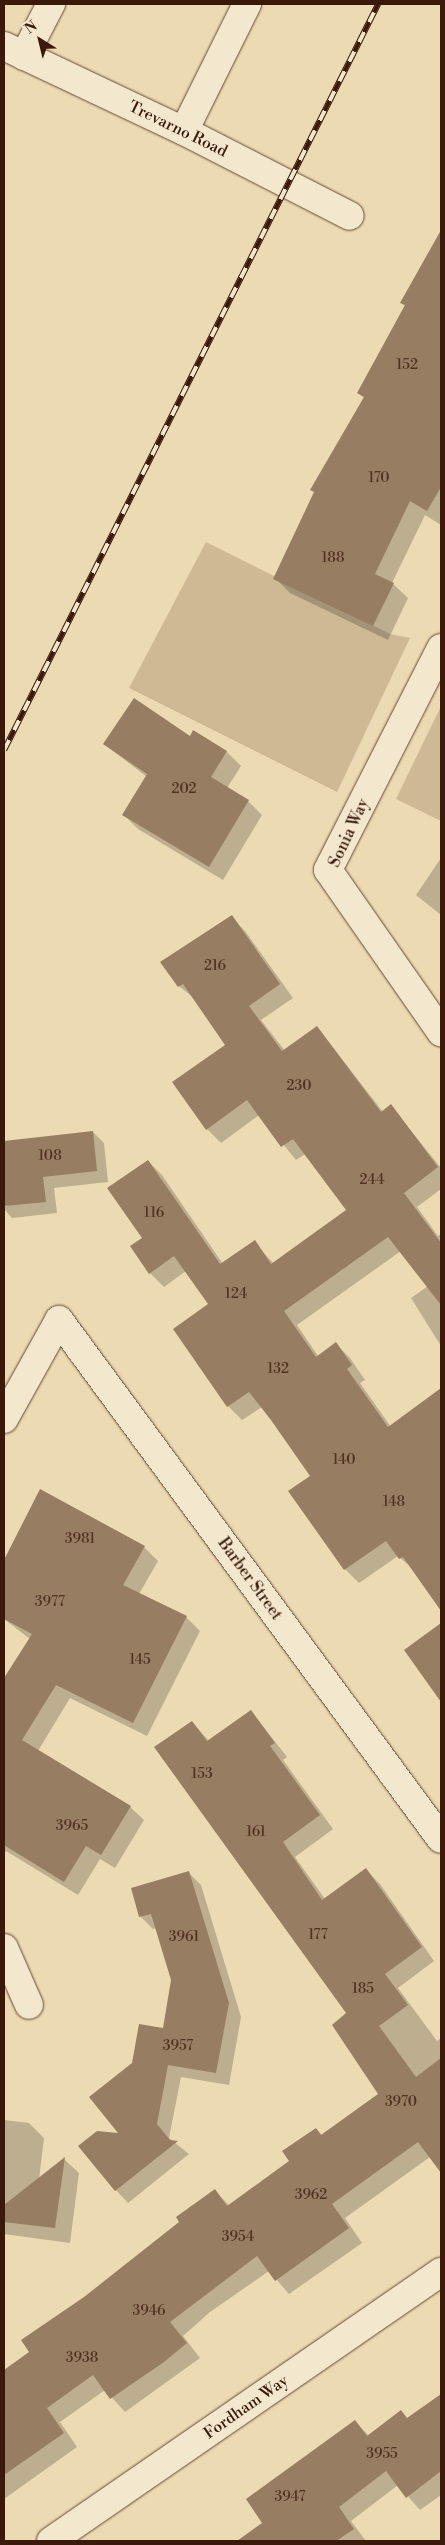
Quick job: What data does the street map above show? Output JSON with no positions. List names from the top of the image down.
{
  "streets": {
    "street": [
      "Trevarno Road",
      "Sonia Way",
      "Barber Street",
      "Fordham Way"
    ]
  },
  "house_numbers": [
    "152",
    "170",
    "188",
    "202",
    "216",
    "230",
    "108",
    "244",
    "116",
    "124",
    "132",
    "140",
    "148",
    "3981",
    "3977",
    "145",
    "153",
    "3965",
    "161",
    "177",
    "3961",
    "185",
    "3957",
    "3970",
    "3962",
    "3954",
    "3946",
    "3938",
    "3955",
    "3947"
  ],
  "north": "top left"
}
